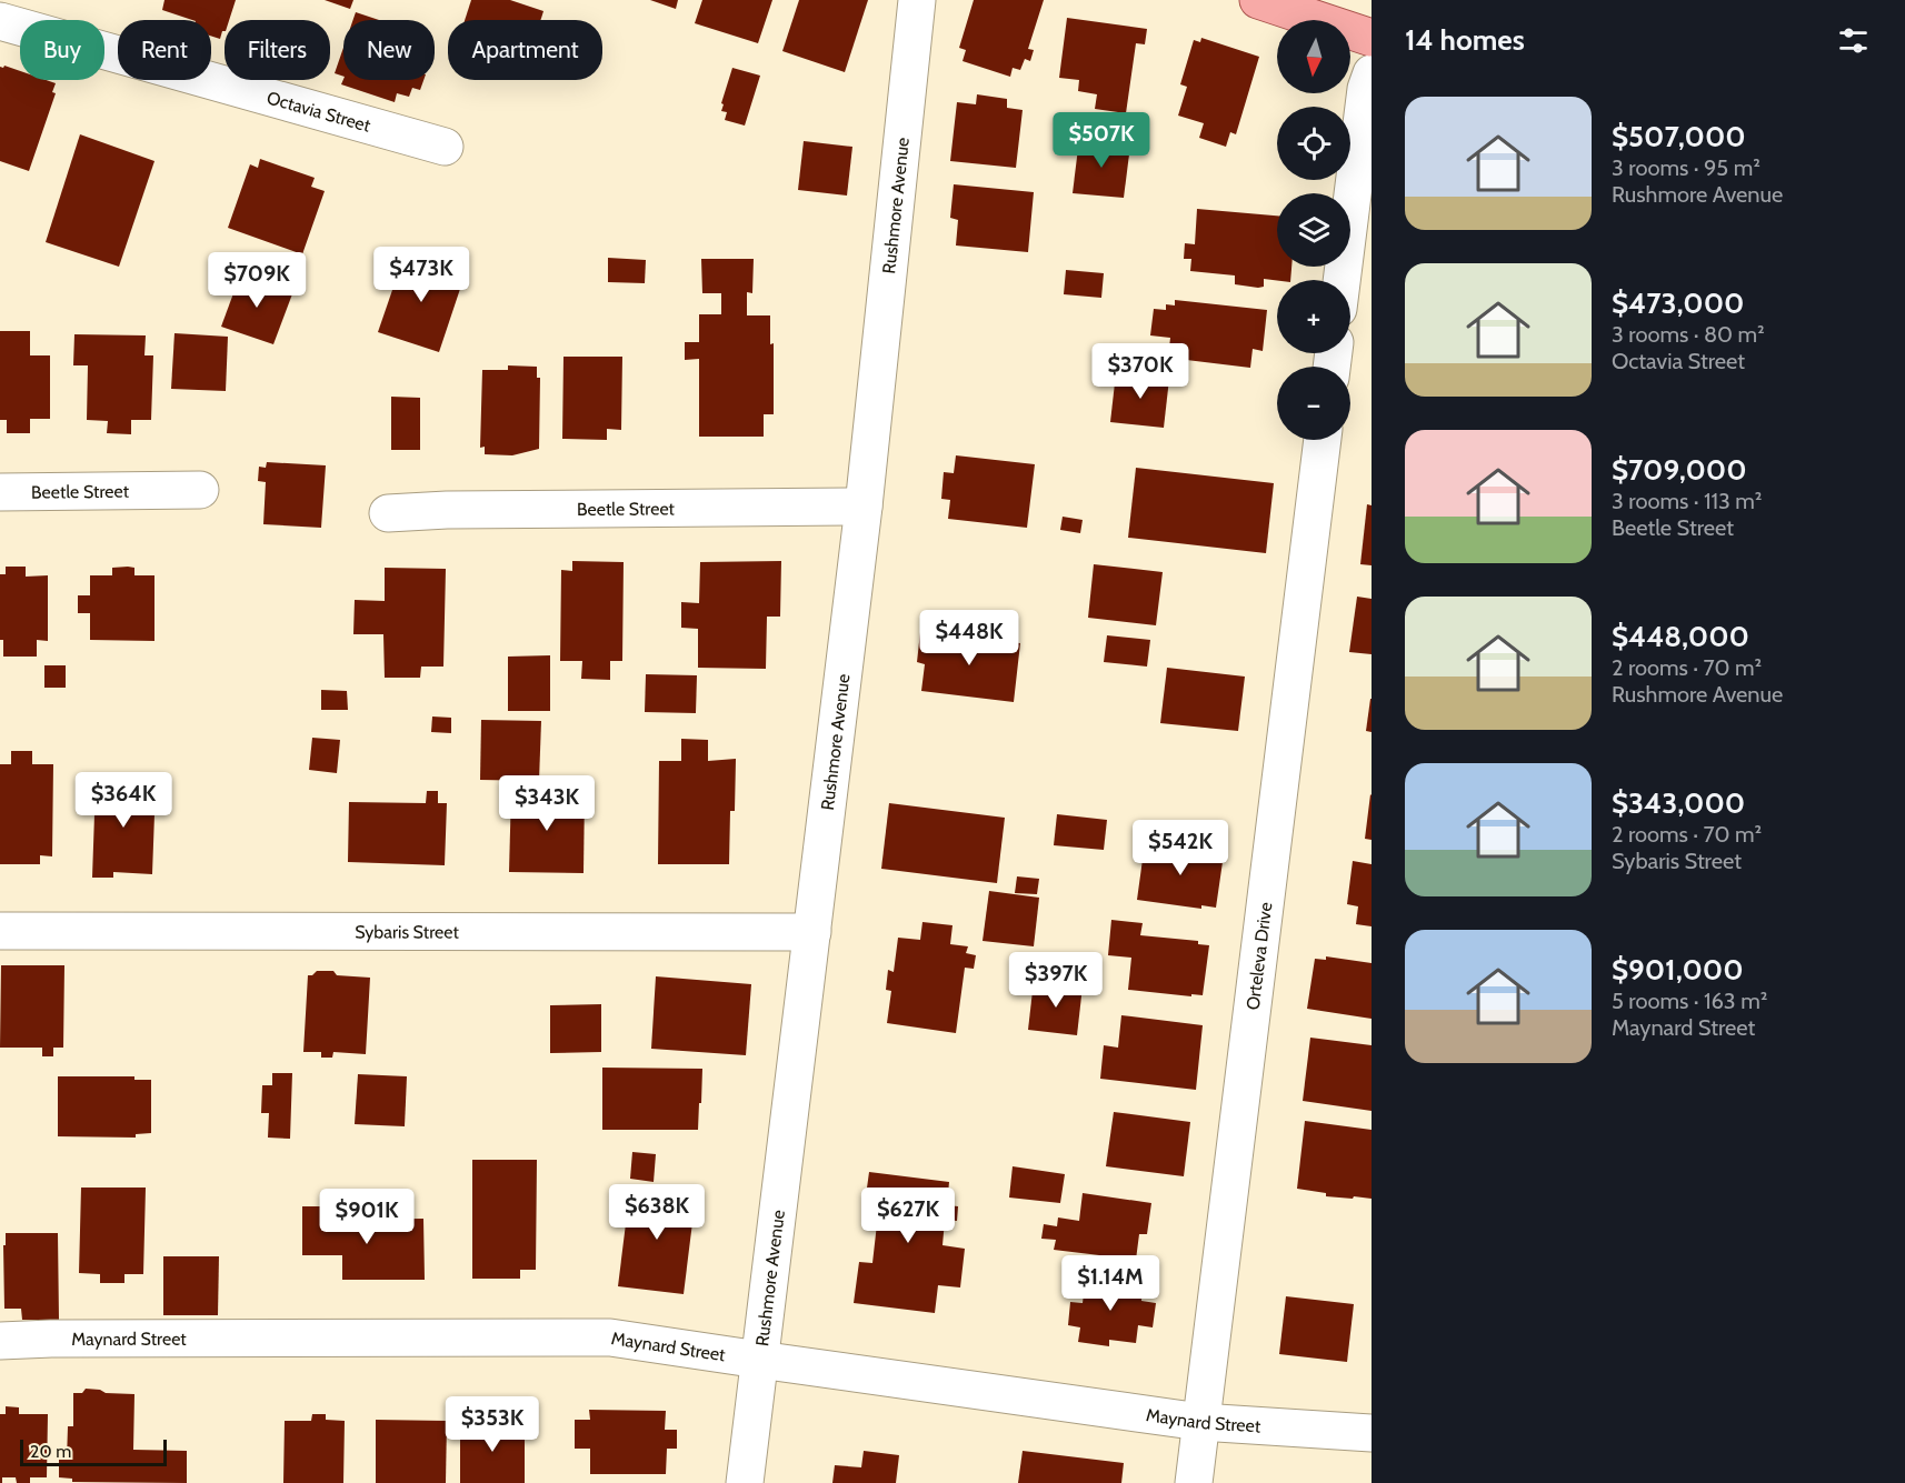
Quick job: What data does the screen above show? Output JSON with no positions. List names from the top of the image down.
{
  "streets": {
    "street": [
      "Octavia Street",
      "Rushmore Avenue",
      "Beetle Street",
      "Sybaris Street",
      "Orteleva Drive",
      "Maynard Street"
    ]
  },
  "crossings": [
    ["Rushmore Avenue", "Beetle Street"],
    ["Rushmore Avenue", "Sybaris Street"],
    ["Rushmore Avenue", "Maynard Street"],
    ["Orteleva Drive", "Maynard Street"]
  ],
  "scale_bar": "20 m",
  "north": "bottom",
  "page": {
    "heading": "14 homes",
    "map_buttons": ["+", "−"],
    "chip": [
      "Buy",
      "Rent",
      "Filters",
      "New",
      "Apartment"
    ],
    "list": [
      {
        "name": "$507,000",
        "note": "3 rooms · 95 m² · Rushmore Avenue"
      },
      {
        "name": "$473,000",
        "note": "3 rooms · 80 m² · Octavia Street"
      },
      {
        "name": "$709,000",
        "note": "3 rooms · 113 m² · Beetle Street"
      },
      {
        "name": "$448,000",
        "note": "2 rooms · 70 m² · Rushmore Avenue"
      },
      {
        "name": "$343,000",
        "note": "2 rooms · 70 m² · Sybaris Street"
      },
      {
        "name": "$901,000",
        "note": "5 rooms · 163 m² · Maynard Street"
      }
    ],
    "price": [
      "$507K",
      "$473K",
      "$709K",
      "$370K",
      "$448K",
      "$364K",
      "$343K",
      "$542K",
      "$397K",
      "$638K",
      "$627K",
      "$901K",
      "$1.14M",
      "$353K"
    ],
    "scale": "20 m"
  }
}
